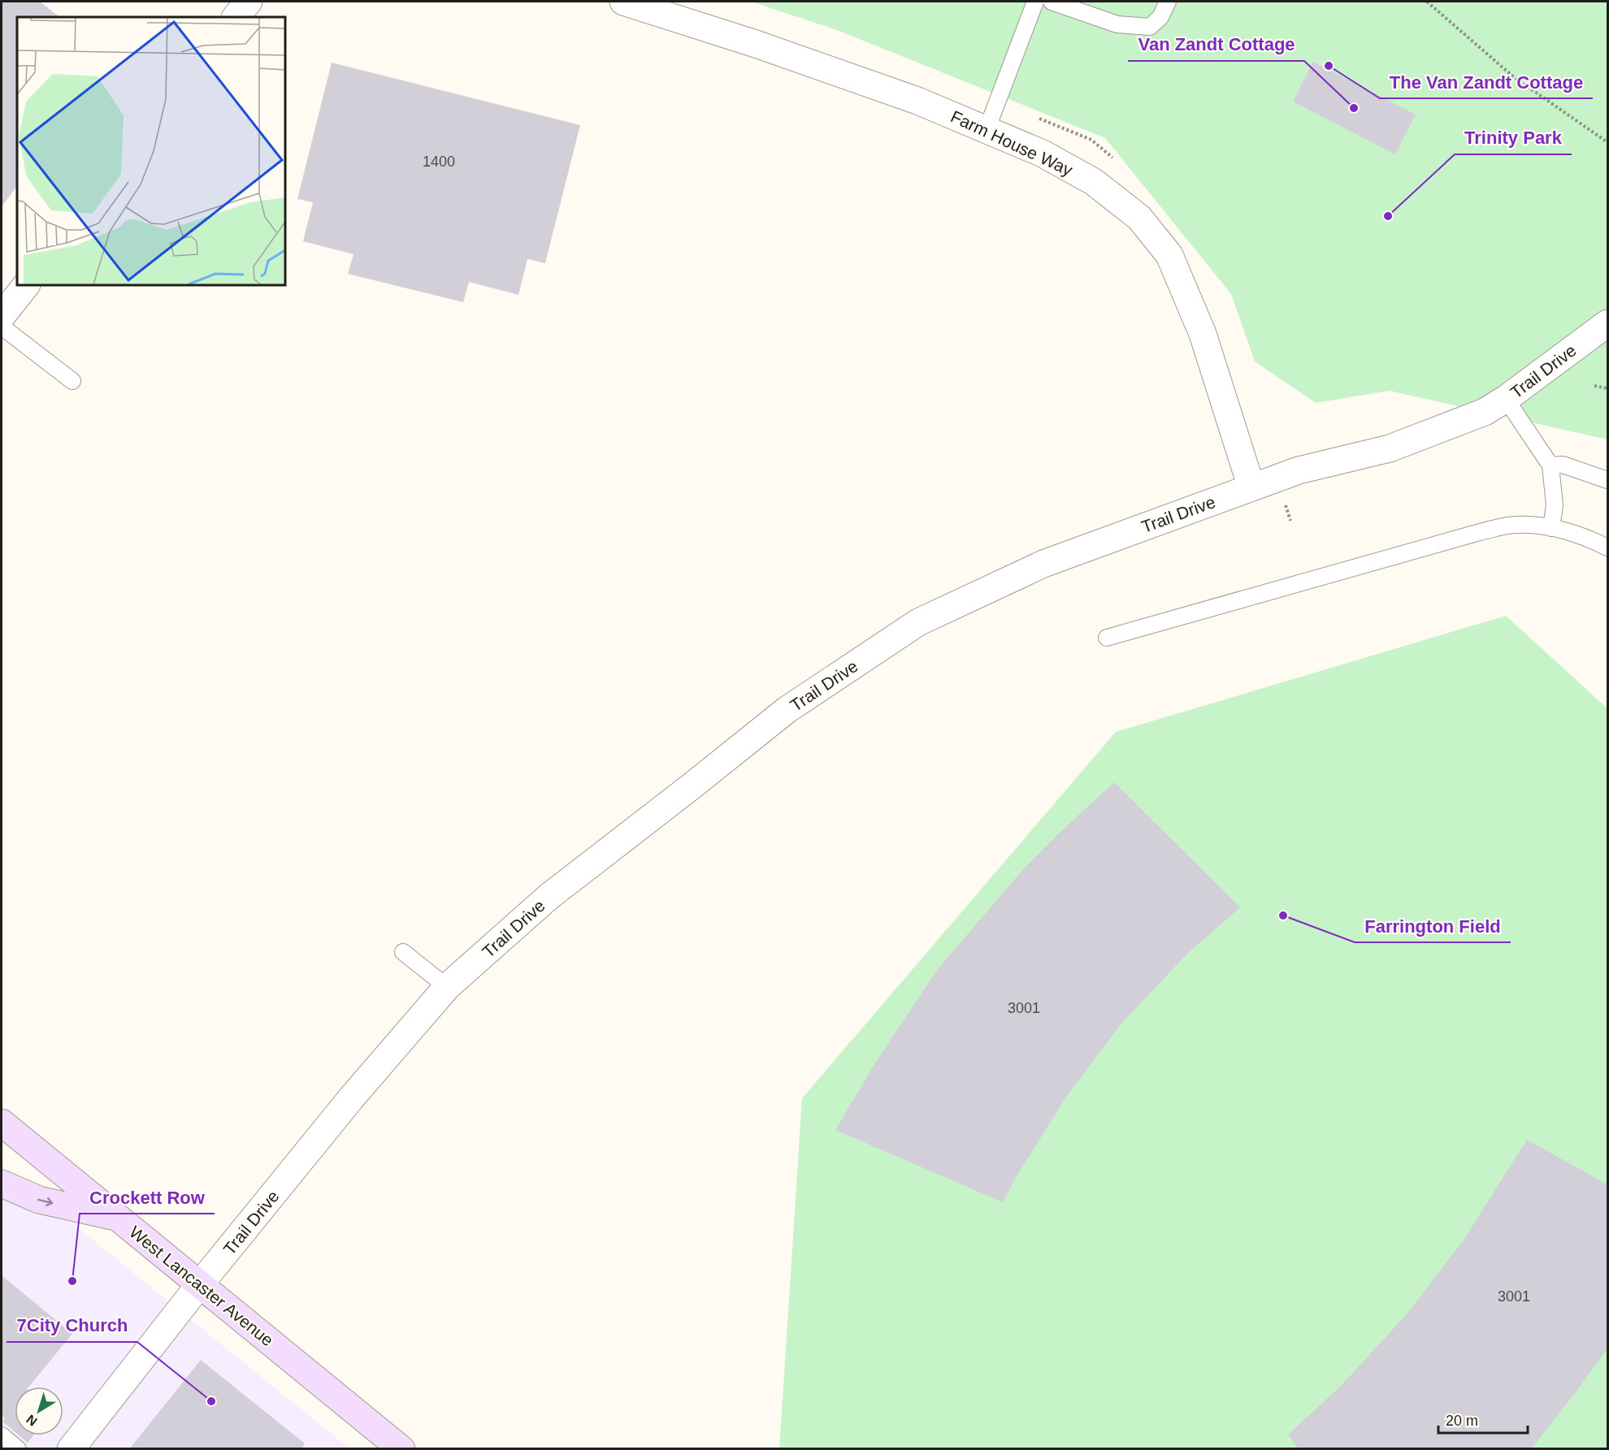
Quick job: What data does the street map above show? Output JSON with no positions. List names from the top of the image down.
{
  "streets": {
    "main road": ["West Lancaster Avenue"],
    "street": ["Farm House Way", "Trail Drive"]
  },
  "crossings": [
    ["Farm House Way", "Trail Drive"],
    ["Trail Drive", "West Lancaster Avenue"]
  ],
  "places": [
    "The Van Zandt Cottage",
    "Van Zandt Cottage",
    "Trinity Park",
    "Farrington Field",
    "Crockett Row",
    "7City Church"
  ],
  "house_numbers": ["1400", "3001", "3001"],
  "scale_bar": "20 m",
  "north": "bottom left"
}
